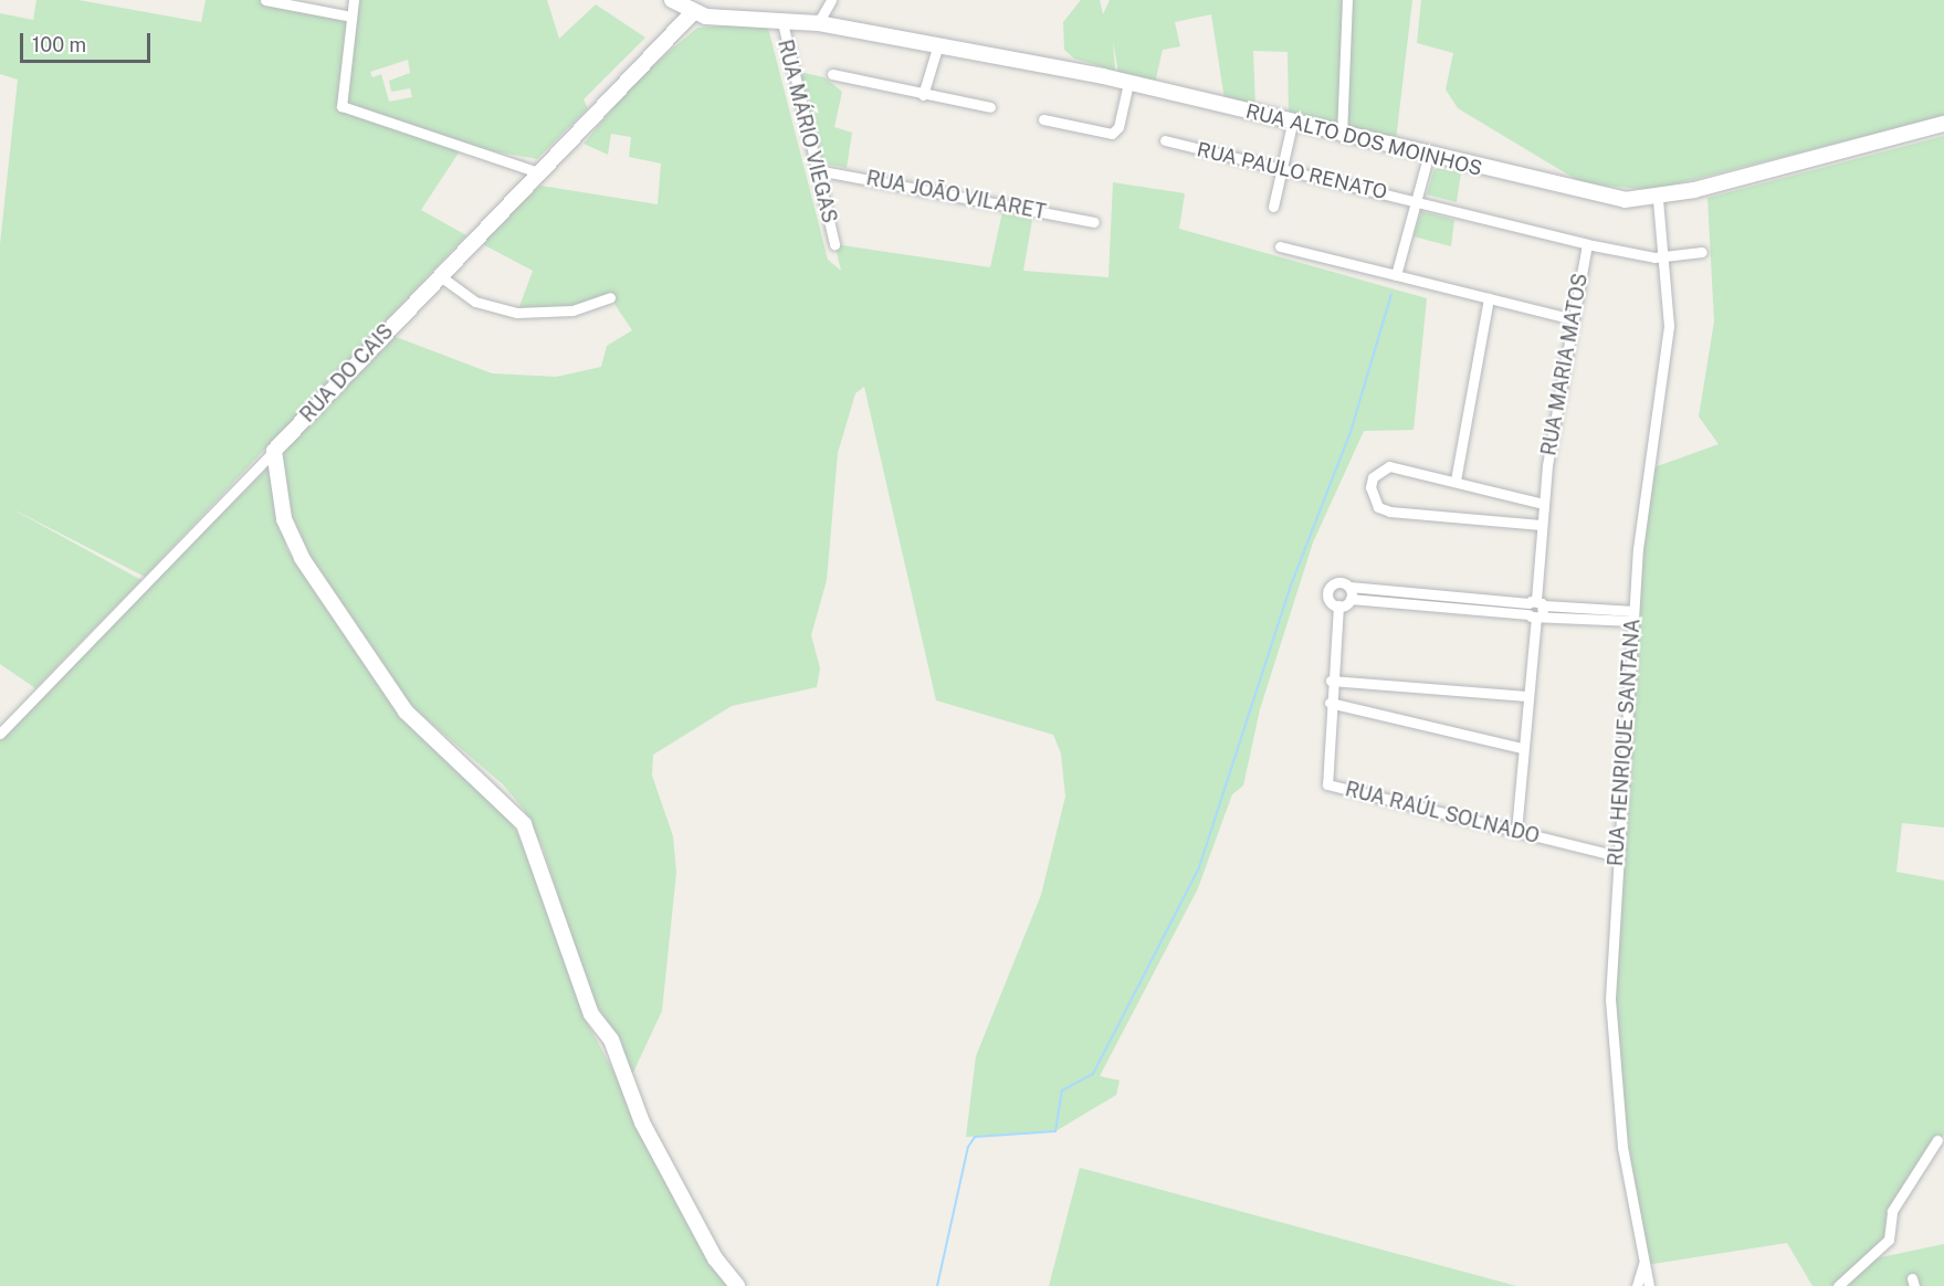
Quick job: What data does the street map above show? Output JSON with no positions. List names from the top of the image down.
{
  "streets": {
    "street": [
      "RUA MÁRIO VIEGAS",
      "RUA ALTO DOS MOINHOS",
      "RUA PAULO RENATO",
      "RUA JOÃO VILARET",
      "RUA MARIA MATOS",
      "RUA DO CAIS",
      "RUA HENRIQUE SANTANA",
      "RUA RAÚL SOLNADO"
    ]
  },
  "crossings": [
    ["RUA MÁRIO VIEGAS", "RUA ALTO DOS MOINHOS"],
    ["RUA MÁRIO VIEGAS", "RUA JOÃO VILARET"],
    ["RUA ALTO DOS MOINHOS", "RUA DO CAIS"],
    ["RUA ALTO DOS MOINHOS", "RUA HENRIQUE SANTANA"],
    ["RUA PAULO RENATO", "RUA MARIA MATOS"],
    ["RUA MARIA MATOS", "RUA HENRIQUE SANTANA"],
    ["RUA MARIA MATOS", "RUA RAÚL SOLNADO"],
    ["RUA HENRIQUE SANTANA", "RUA RAÚL SOLNADO"]
  ],
  "scale_bar": "100 m"
}
